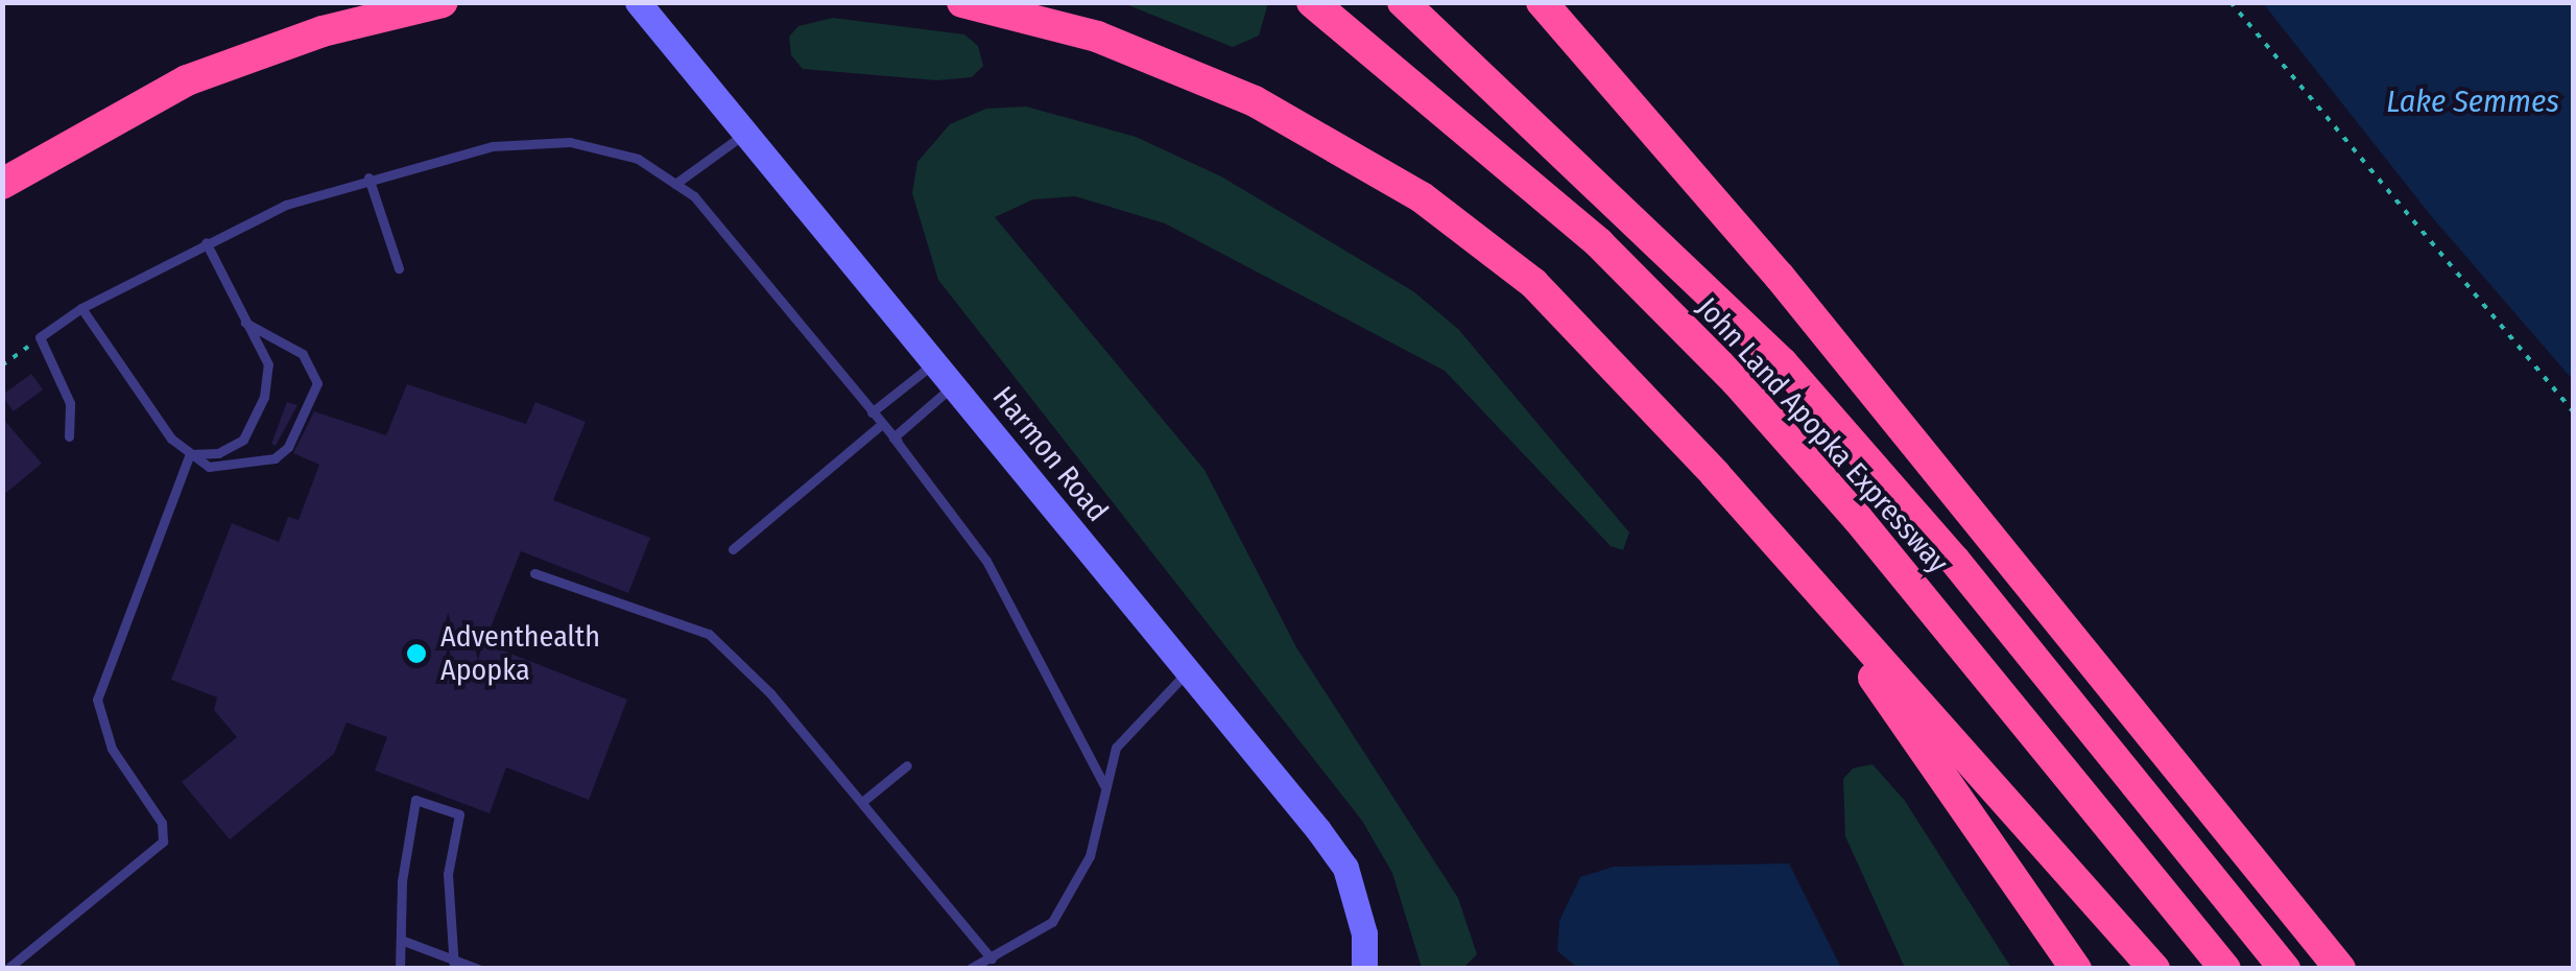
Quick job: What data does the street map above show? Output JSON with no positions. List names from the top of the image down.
{
  "streets": {
    "highway": ["John Land Apopka Expressway"],
    "street": ["Harmon Road"]
  },
  "water": ["Lake Semmes"],
  "places": ["Adventhealth Apopka"]
}
